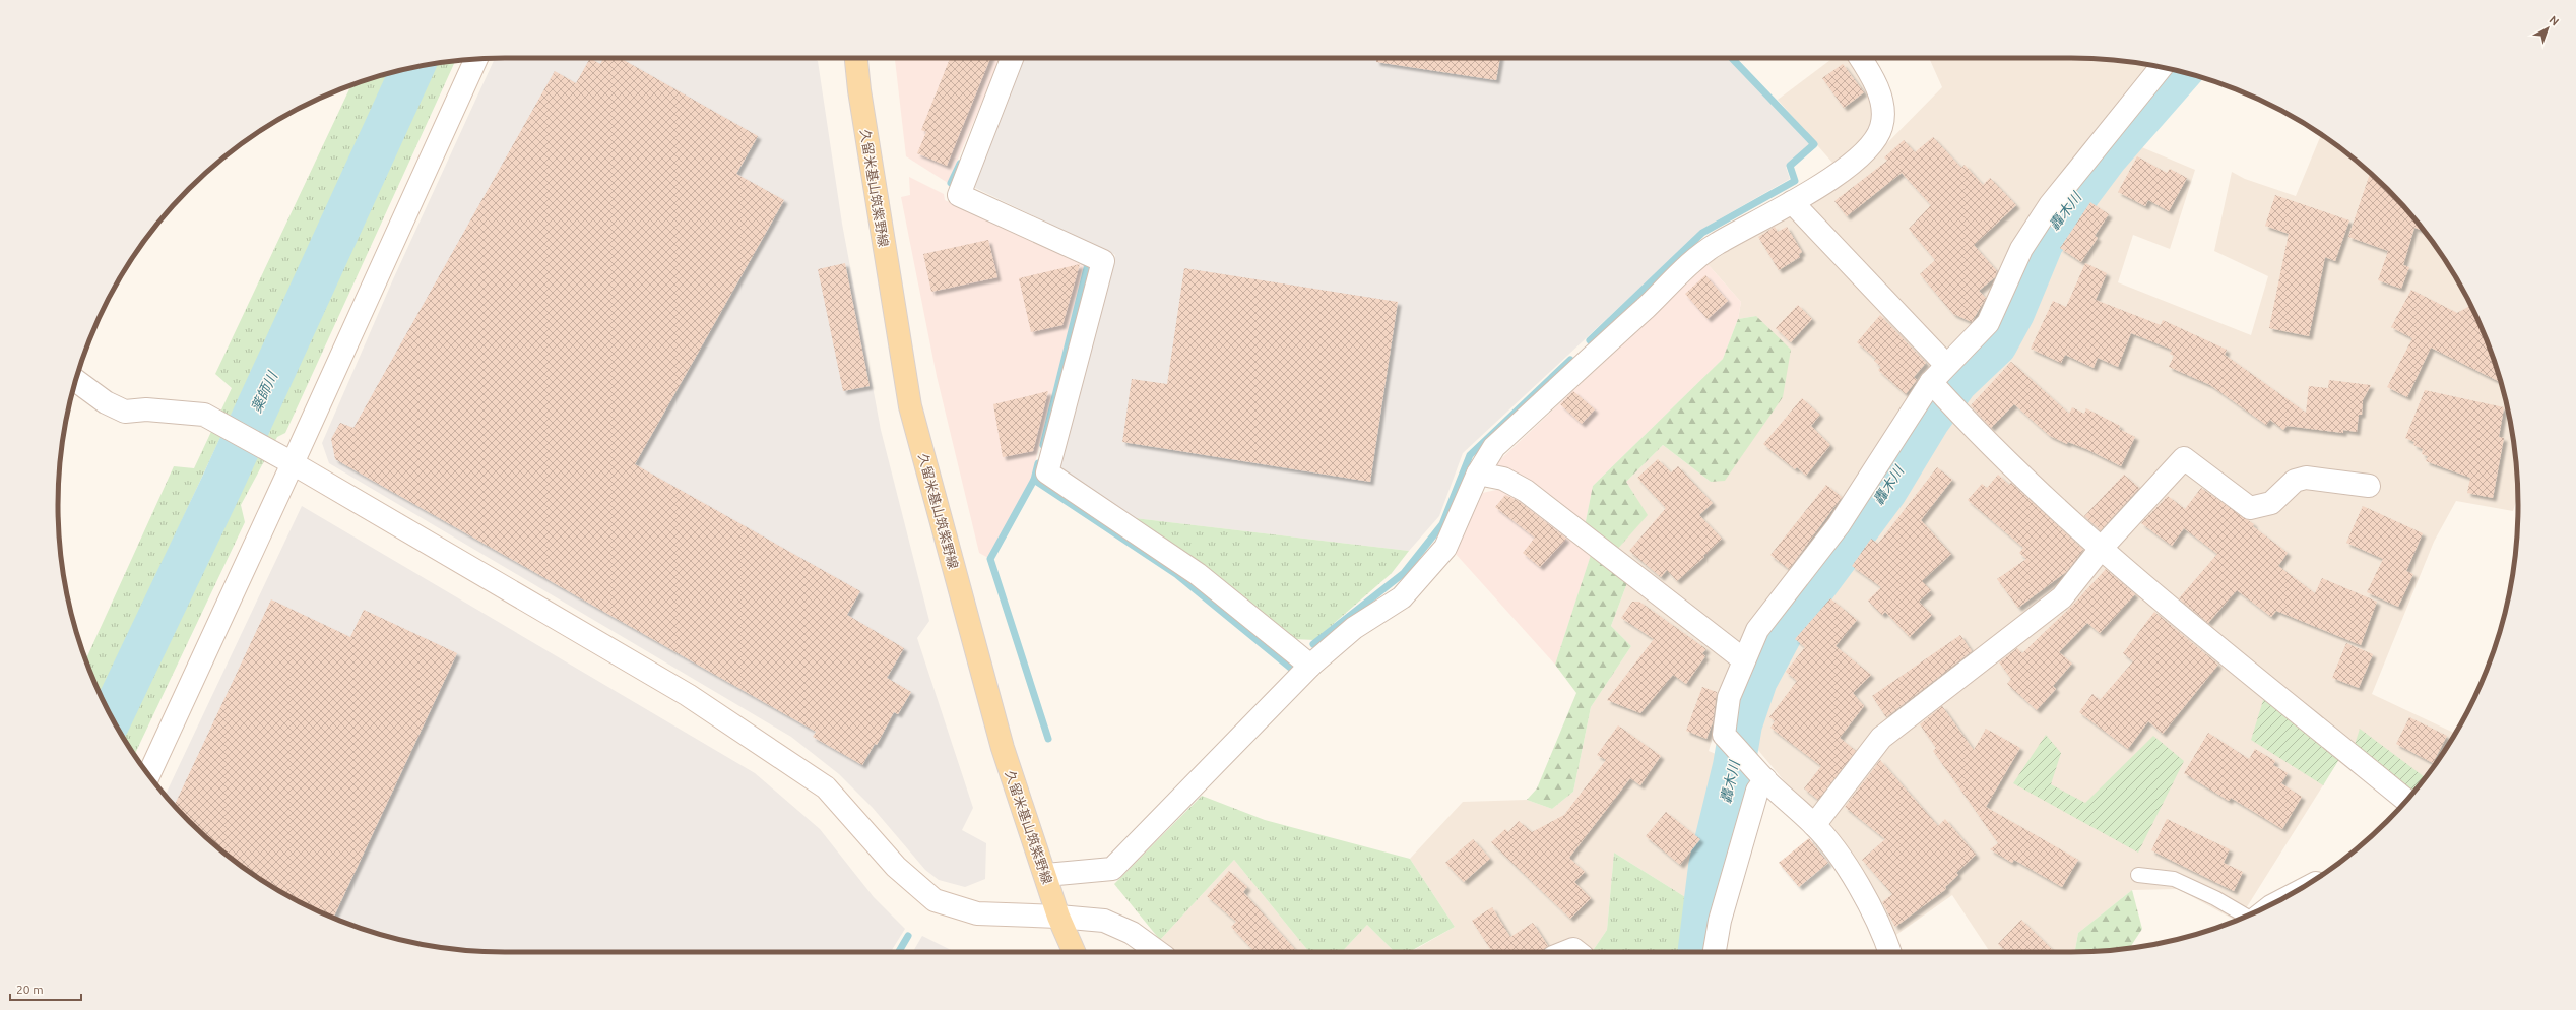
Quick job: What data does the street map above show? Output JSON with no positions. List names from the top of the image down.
{
  "streets": {
    "main road": ["久留米基山筑紫野線"]
  },
  "water": ["轟木川", "薬師川"],
  "scale_bar": "20 m",
  "north": "top right"
}
